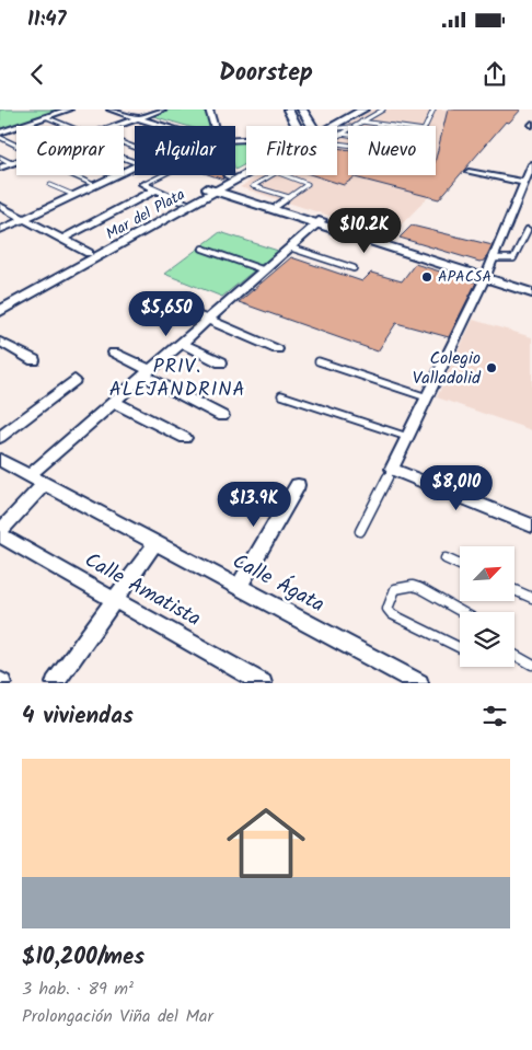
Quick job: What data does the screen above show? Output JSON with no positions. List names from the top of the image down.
{
  "streets": {
    "main road": ["Mar del Plata"],
    "street": ["Calle Ágata", "Calle Amatista"]
  },
  "districts": ["PRIV. ALEJANDRINA"],
  "places": ["APACSA", "Colegio Valladolid"],
  "north": "top right",
  "page": {
    "status": "11:47",
    "header": "Doorstep",
    "chip": [
      "Comprar",
      "Alquilar",
      "Filtros",
      "Nuevo"
    ],
    "price": [
      "$10.2K",
      "$5,650",
      "$8,010",
      "$13.9K"
    ],
    "heading": "4 viviendas",
    "list": [
      {
        "name": "$10,200/mes",
        "note": "3 hab. · 89 m² · Prolongación Viña del Mar"
      }
    ]
  }
}
